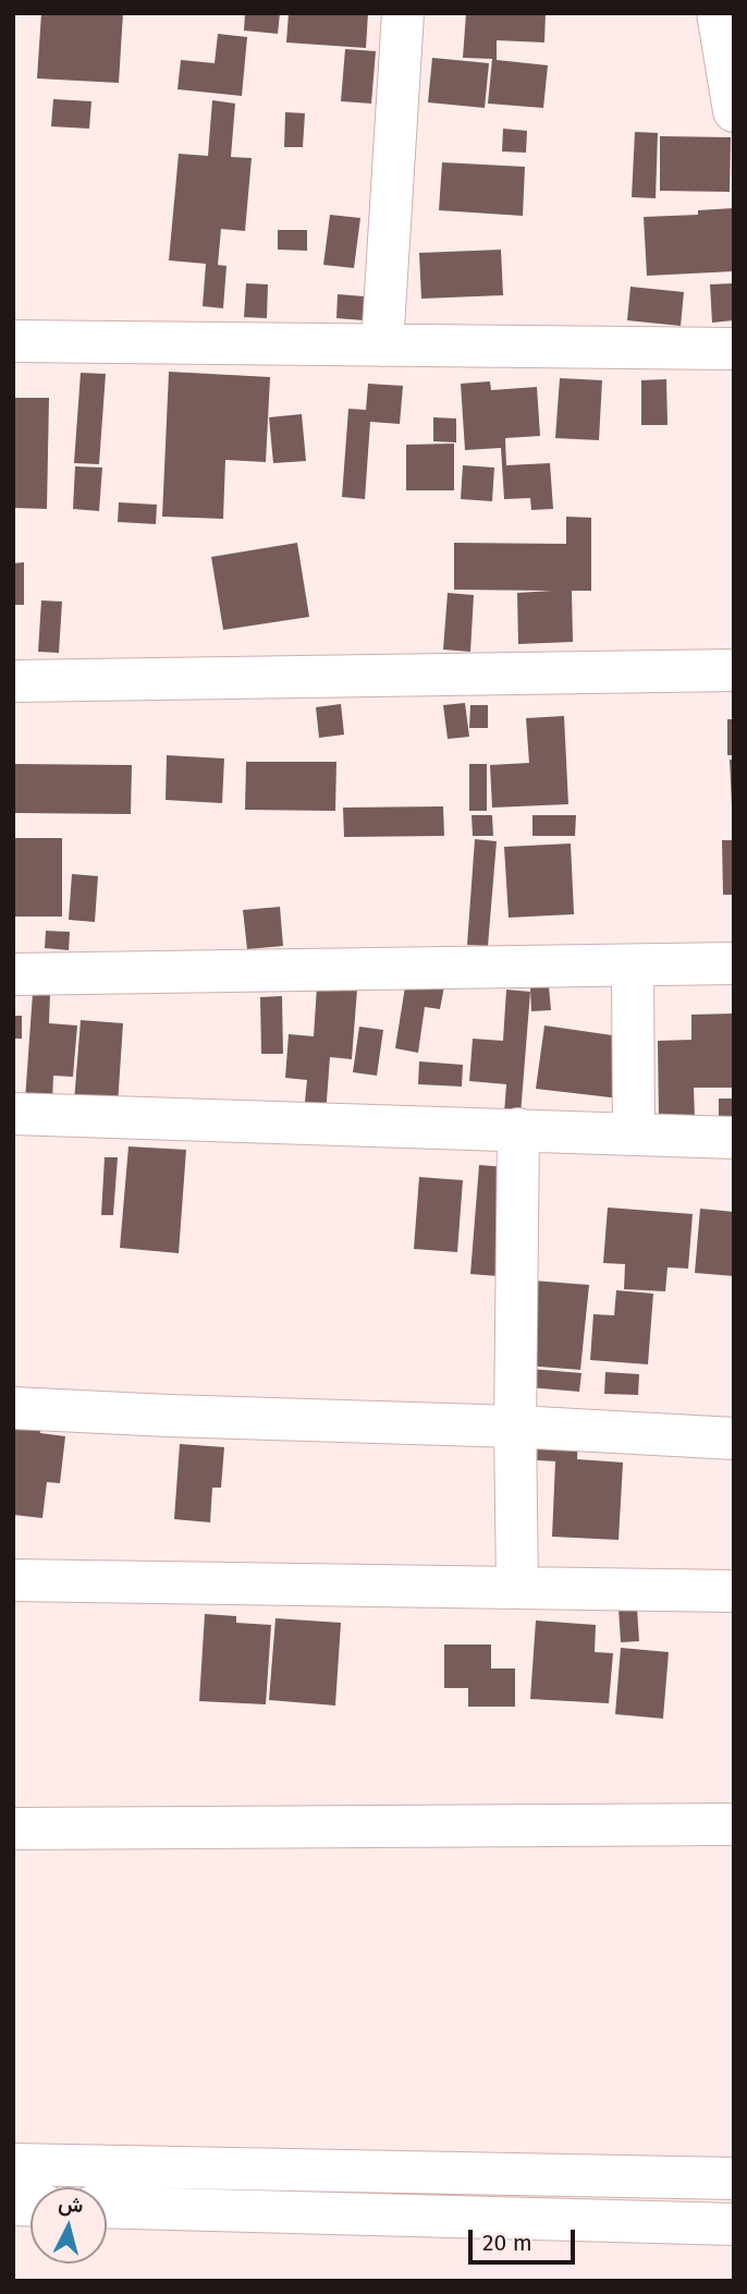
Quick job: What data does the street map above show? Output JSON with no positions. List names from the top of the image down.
{
  "scale_bar": "20 m",
  "north": "top"
}
